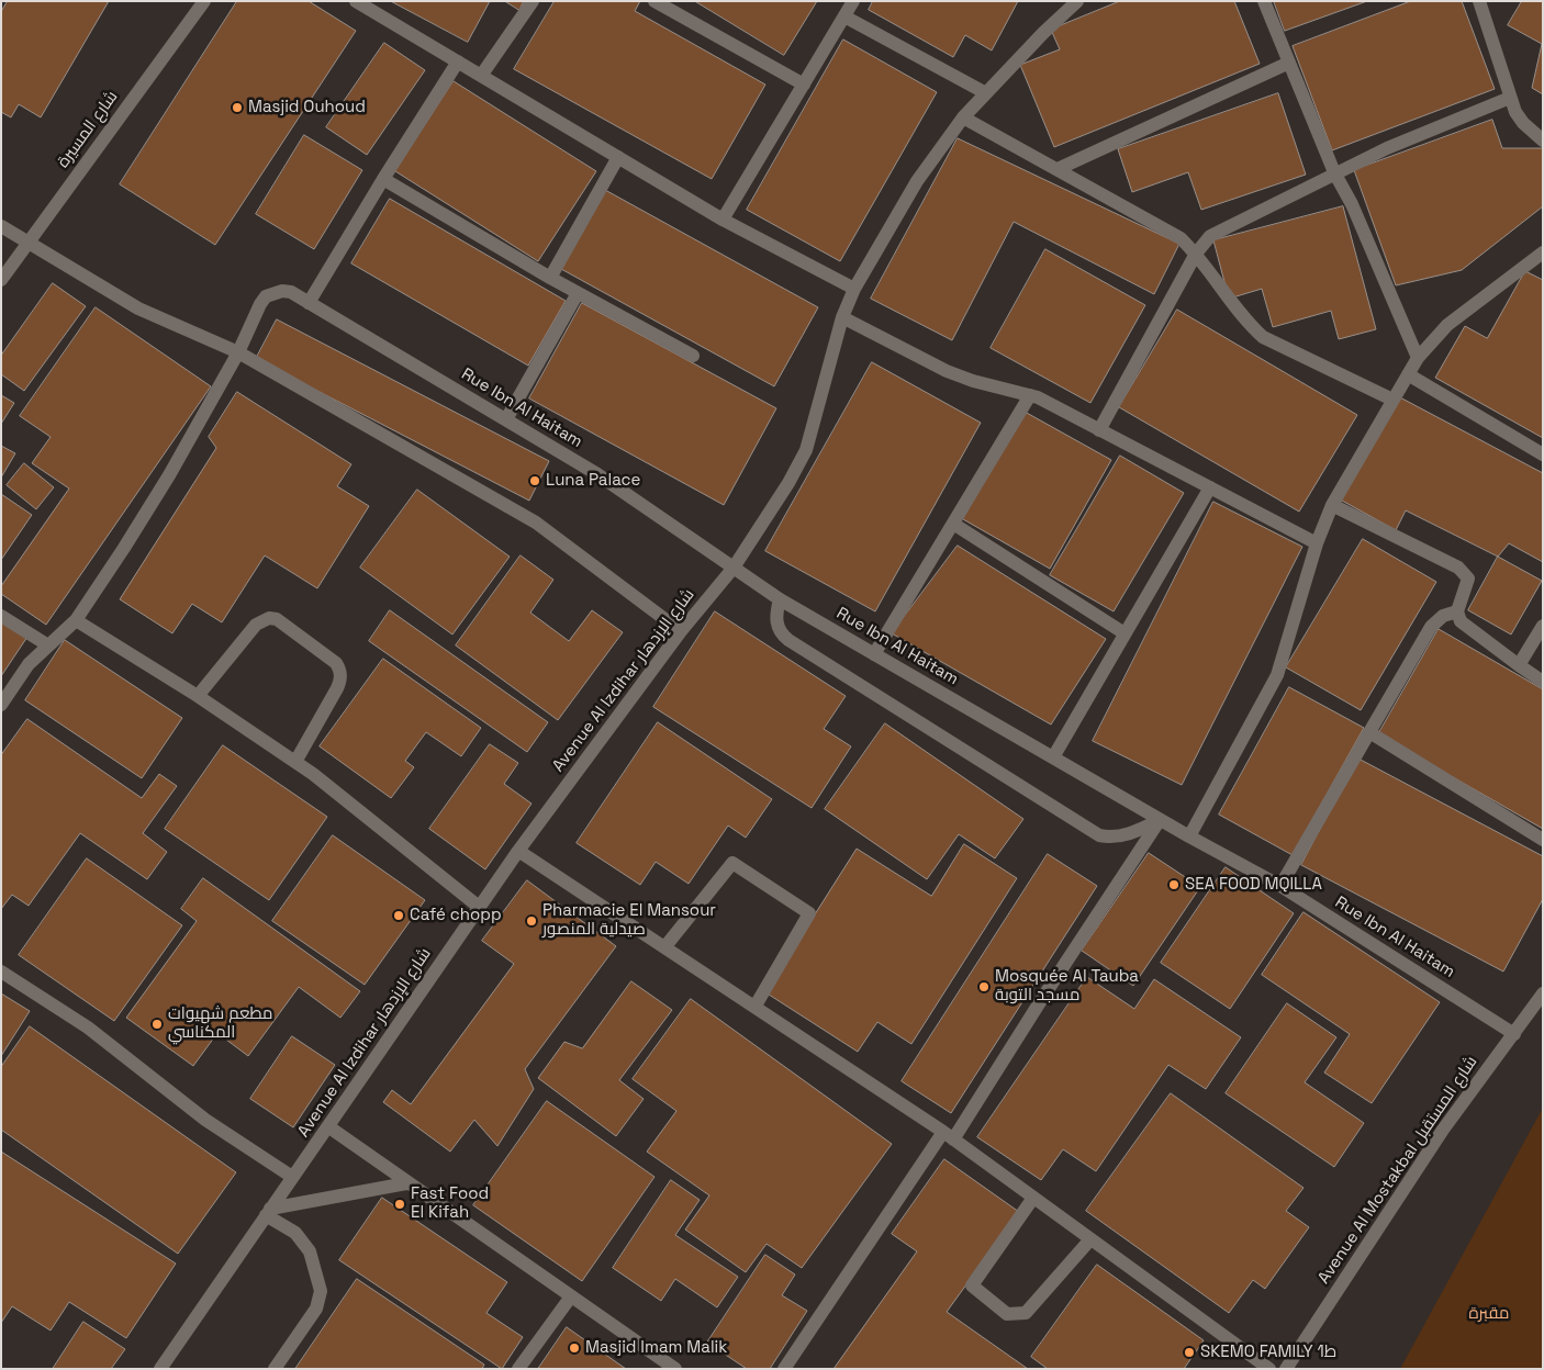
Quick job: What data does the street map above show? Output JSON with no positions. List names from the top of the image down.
{
  "streets": {
    "street": [
      "شارع المسيرة",
      "Rue Ibn Al Haitam",
      "Avenue Al Izdihar شارع الإزدهار",
      "Avenue Al Mostakbal شارع المستقبل"
    ]
  },
  "crossings": [
    ["Rue Ibn Al Haitam", "Avenue Al Izdihar شارع الإزدهار"],
    ["Rue Ibn Al Haitam", "Avenue Al Mostakbal شارع المستقبل"]
  ],
  "parks": ["مقبرة"],
  "places": [
    "Masjid Ouhoud",
    "Luna Palace",
    "SEA FOOD MQILLA",
    "Café chopp",
    "Pharmacie El Mansour صيدلية المنصور",
    "Mosquée Al Tauba مسجد التوبة",
    "مطعم شهيوات المكناسي",
    "Fast Food El Kifah",
    "Masjid Imam Malik",
    "SKEMO FAMILY ط1"
  ]
}
